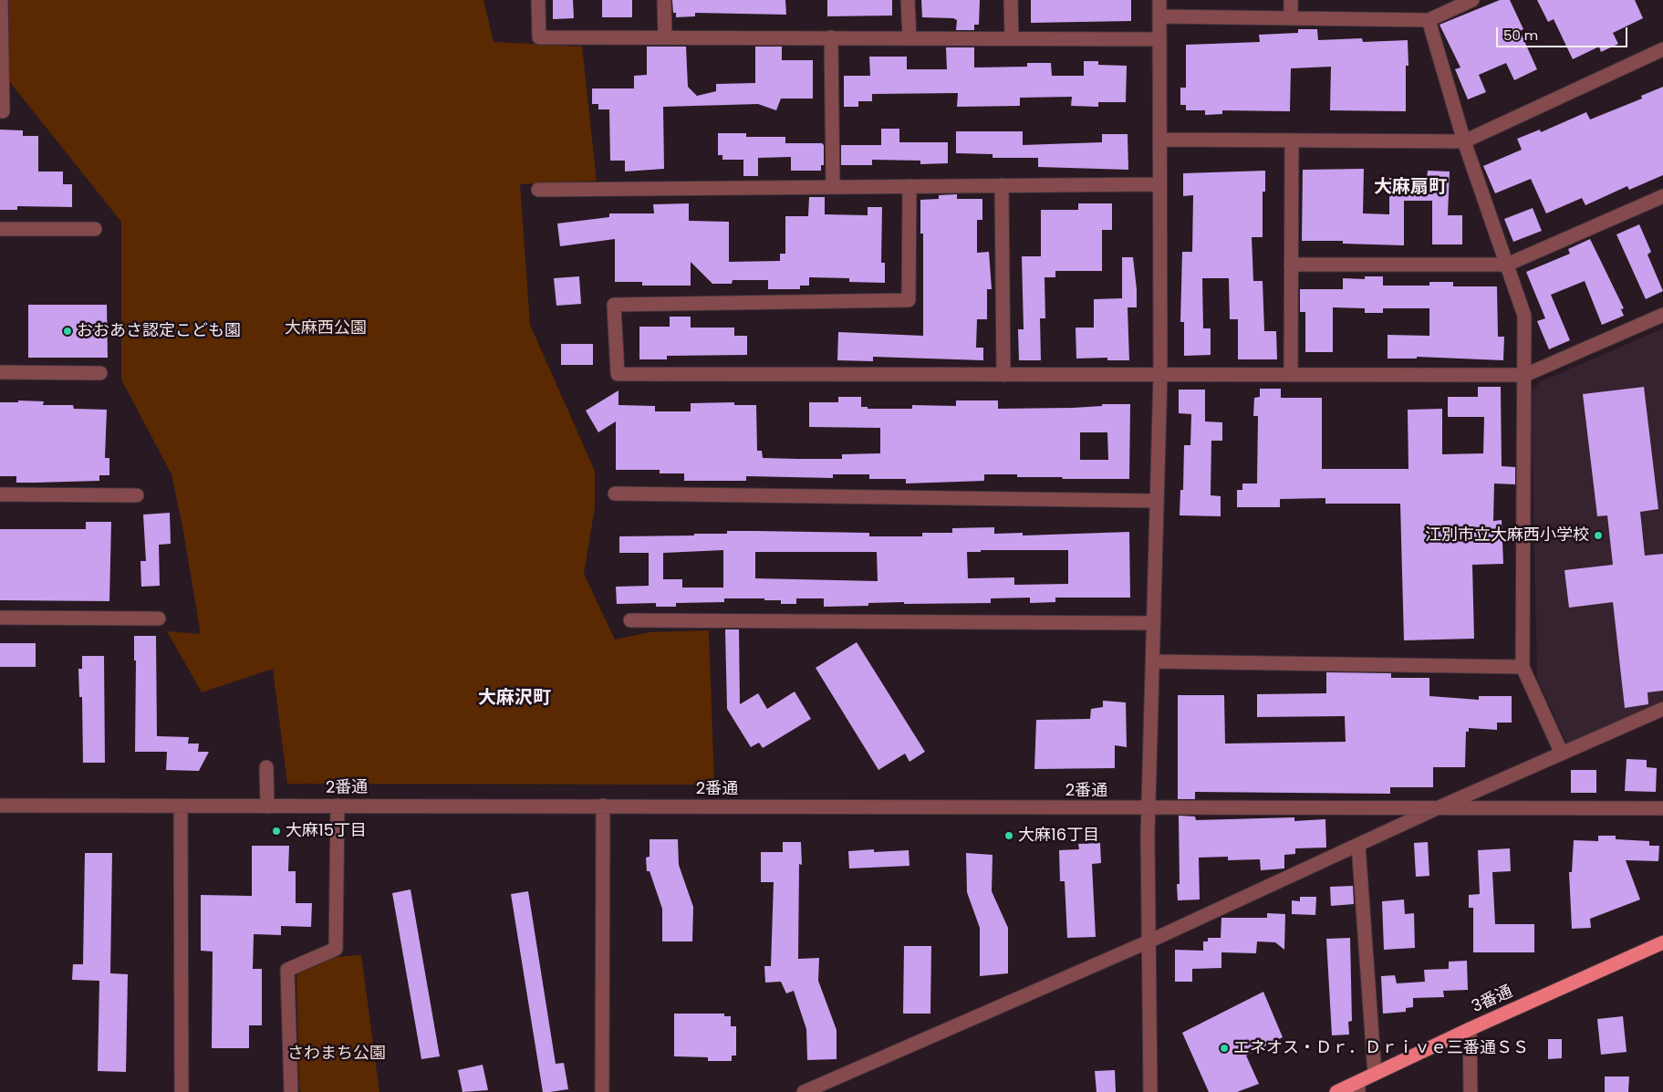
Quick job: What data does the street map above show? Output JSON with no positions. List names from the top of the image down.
{
  "streets": {
    "main road": ["3番通"],
    "street": ["2番通"]
  },
  "districts": ["大麻扇町", "大麻沢町"],
  "parks": ["大麻西公園", "さわまち公園"],
  "places": [
    "おおあさ認定こども園",
    "江別市立大麻西小学校",
    "大麻15丁目",
    "大麻16丁目",
    "エネオス・Ｄｒ．Ｄｒｉｖｅ三番通ＳＳ"
  ],
  "scale_bar": "50 m"
}
